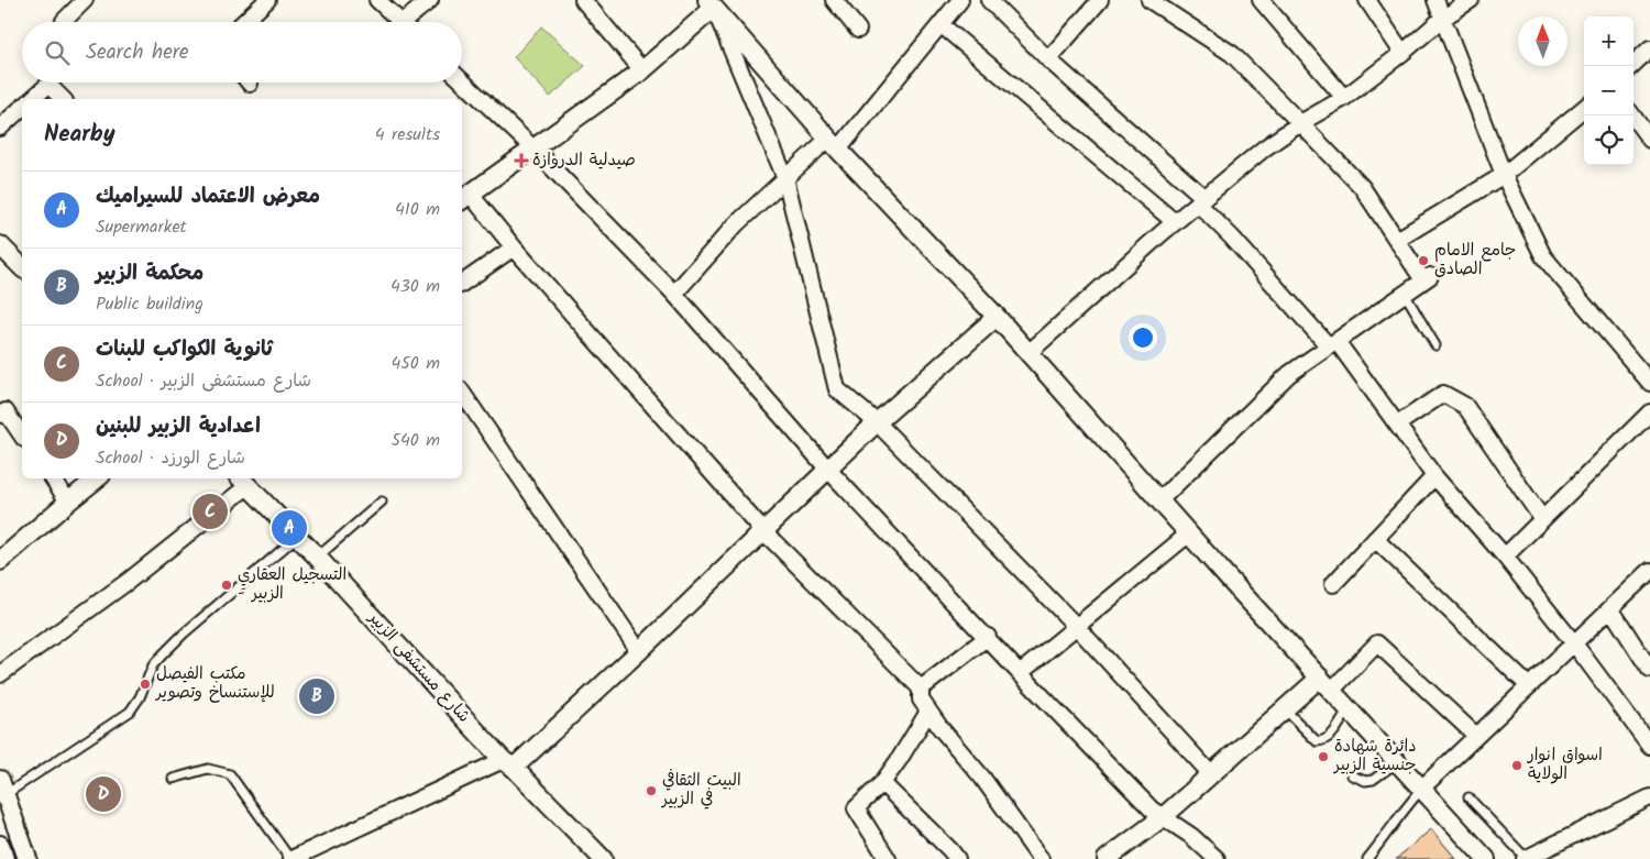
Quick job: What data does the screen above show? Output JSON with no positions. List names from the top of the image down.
{
  "streets": {
    "street": ["شارع مستشفى الزبير"]
  },
  "places": {
    "health": ["صيدلية الدروازة"],
    "other": [
      "جامع الامام الصادق",
      "التسجيل العقاري - الزبير",
      "مكتب الفيصل للإستنساخ وتصوير",
      "دائرة شهادة جنسية الزبير",
      "اسواق انوار الولاية",
      "البيت الثقافي في الزبير"
    ]
  },
  "north": "top",
  "page": {
    "map_buttons": ["+", "−"],
    "search": "Search here",
    "heading": ["Nearby", "4 results"],
    "list": [
      {
        "mark": "A",
        "name": "معرض الاعتماد للسيراميك",
        "note": "Supermarket",
        "value": "410 m"
      },
      {
        "mark": "B",
        "name": "محكمة الزبير",
        "note": "Public building",
        "value": "430 m"
      },
      {
        "mark": "C",
        "name": "ثانوية الكواكب للبنات",
        "note": "School · شارع مستشفى الزبير",
        "value": "450 m"
      },
      {
        "mark": "D",
        "name": "اعدادية الزبير للبنين",
        "note": "School · شارع الورزد",
        "value": "540 m"
      }
    ],
    "pins": [
      "C",
      "A",
      "B",
      "D"
    ]
  }
}
